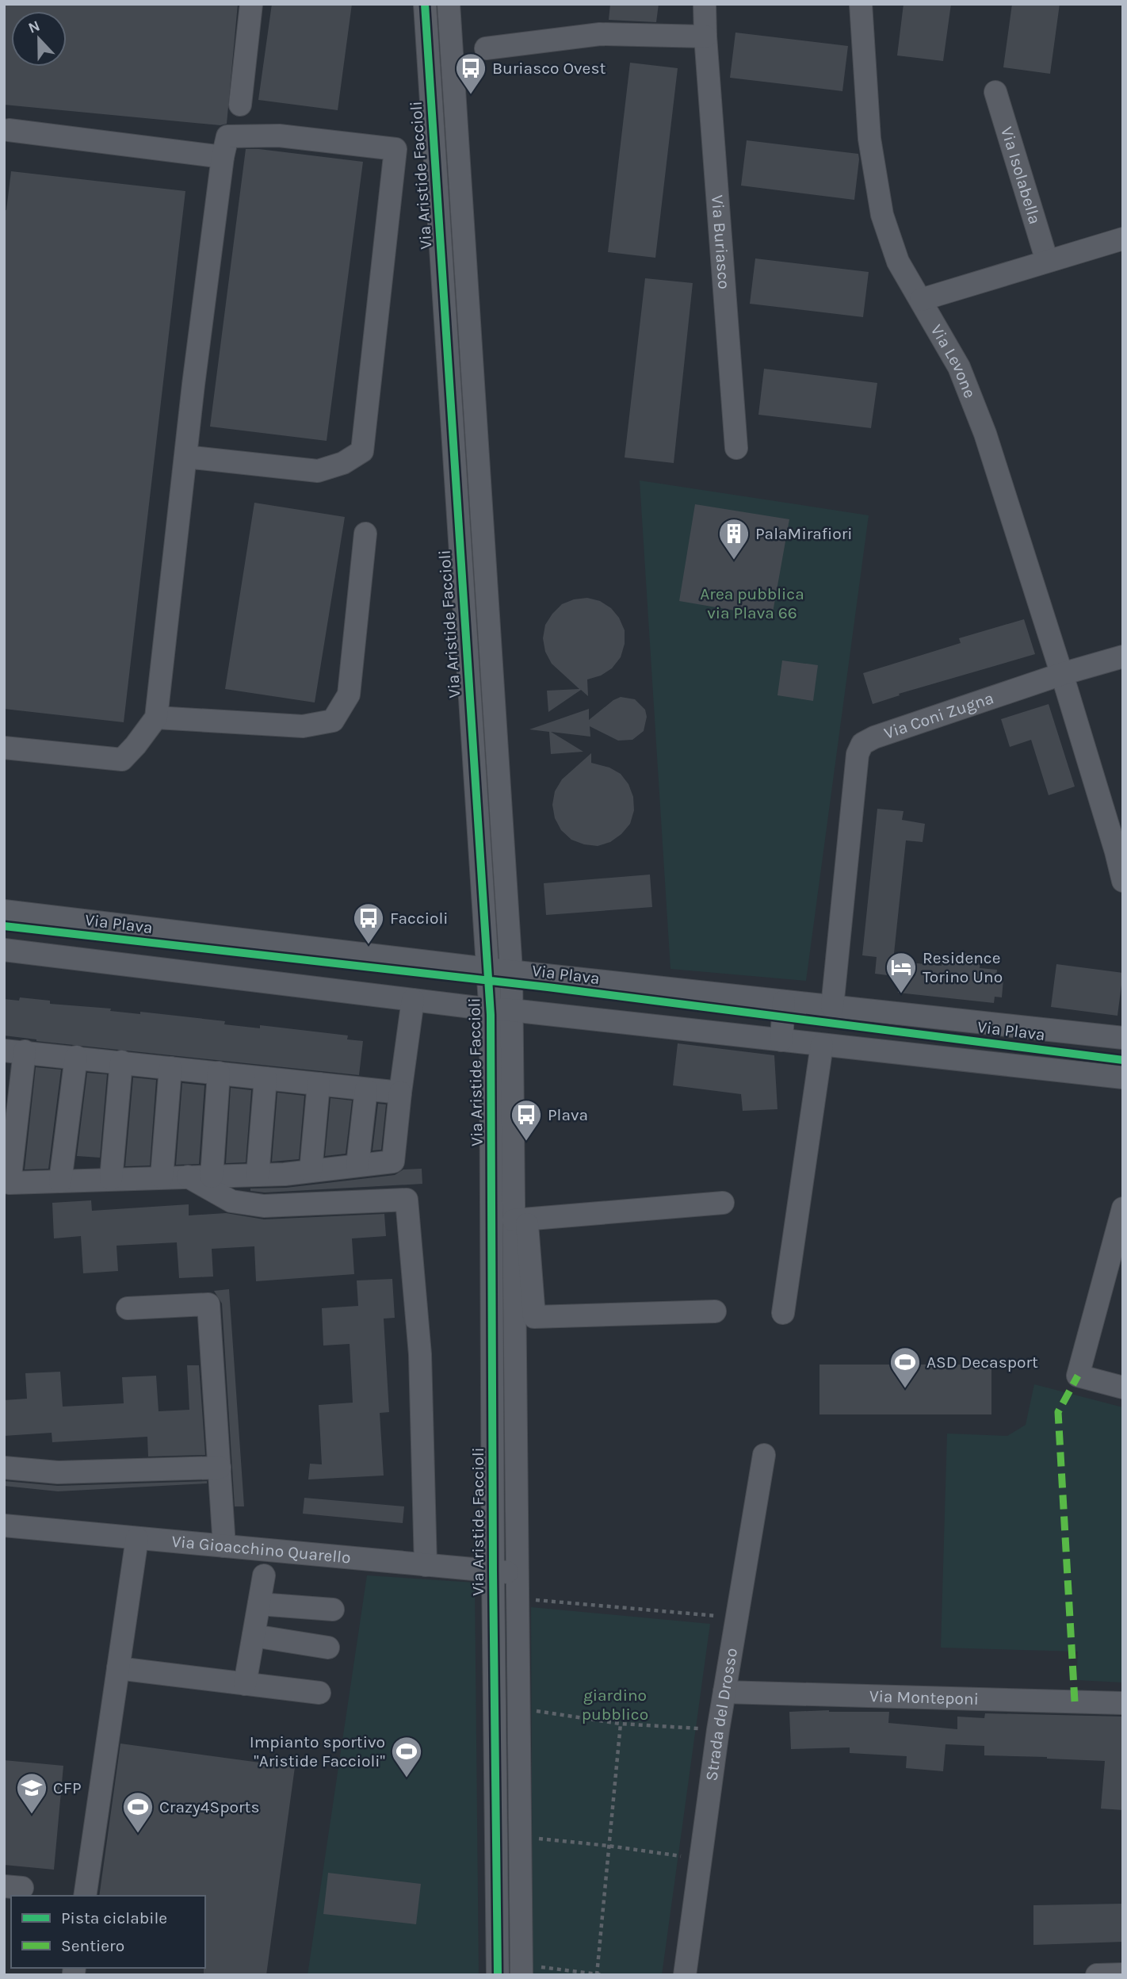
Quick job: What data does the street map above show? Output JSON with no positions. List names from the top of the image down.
{
  "streets": {
    "street": [
      "Via Aristide Faccioli",
      "Via Isolabella",
      "Via Buriasco",
      "Via Levone",
      "Via Coni Zugna",
      "Via Plava",
      "Via Gioacchino Quarello",
      "Via Monteponi",
      "Strada del Drosso"
    ]
  },
  "crossings": [
    ["Via Aristide Faccioli", "Via Plava"],
    ["Via Aristide Faccioli", "Via Gioacchino Quarello"],
    ["Via Levone", "Via Coni Zugna"],
    ["Via Coni Zugna", "Via Plava"],
    ["Via Monteponi", "Strada del Drosso"]
  ],
  "parks": ["Area pubblica via Plava 66", "giardino pubblico"],
  "places": {
    "bus stop": ["Buriasco Ovest", "Faccioli", "Plava"],
    "building": ["PalaMirafiori"],
    "hotel": ["Residence Torino Uno"],
    "sports": ["ASD Decasport", "Impianto sportivo \"Aristide Faccioli\"", "Crazy4Sports"],
    "school or university": ["CFP"]
  },
  "legend": ["Pista ciclabile", "Sentiero"],
  "north": "top"
}
